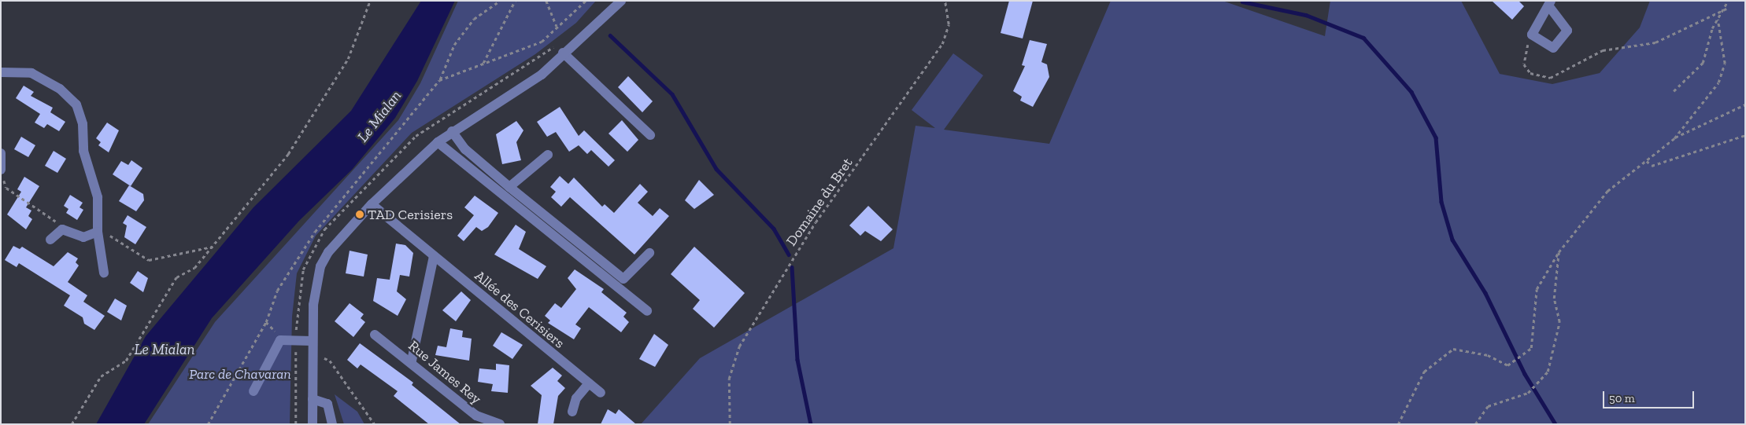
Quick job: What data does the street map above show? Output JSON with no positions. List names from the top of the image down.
{
  "streets": {
    "street": ["Allée des Cerisiers", "Rue James Rey"],
    "path": ["Domaine du Bret"]
  },
  "water": ["Le Mialan"],
  "parks": ["Parc de Chavaran"],
  "places": ["TAD Cerisiers"],
  "scale_bar": "50 m"
}
